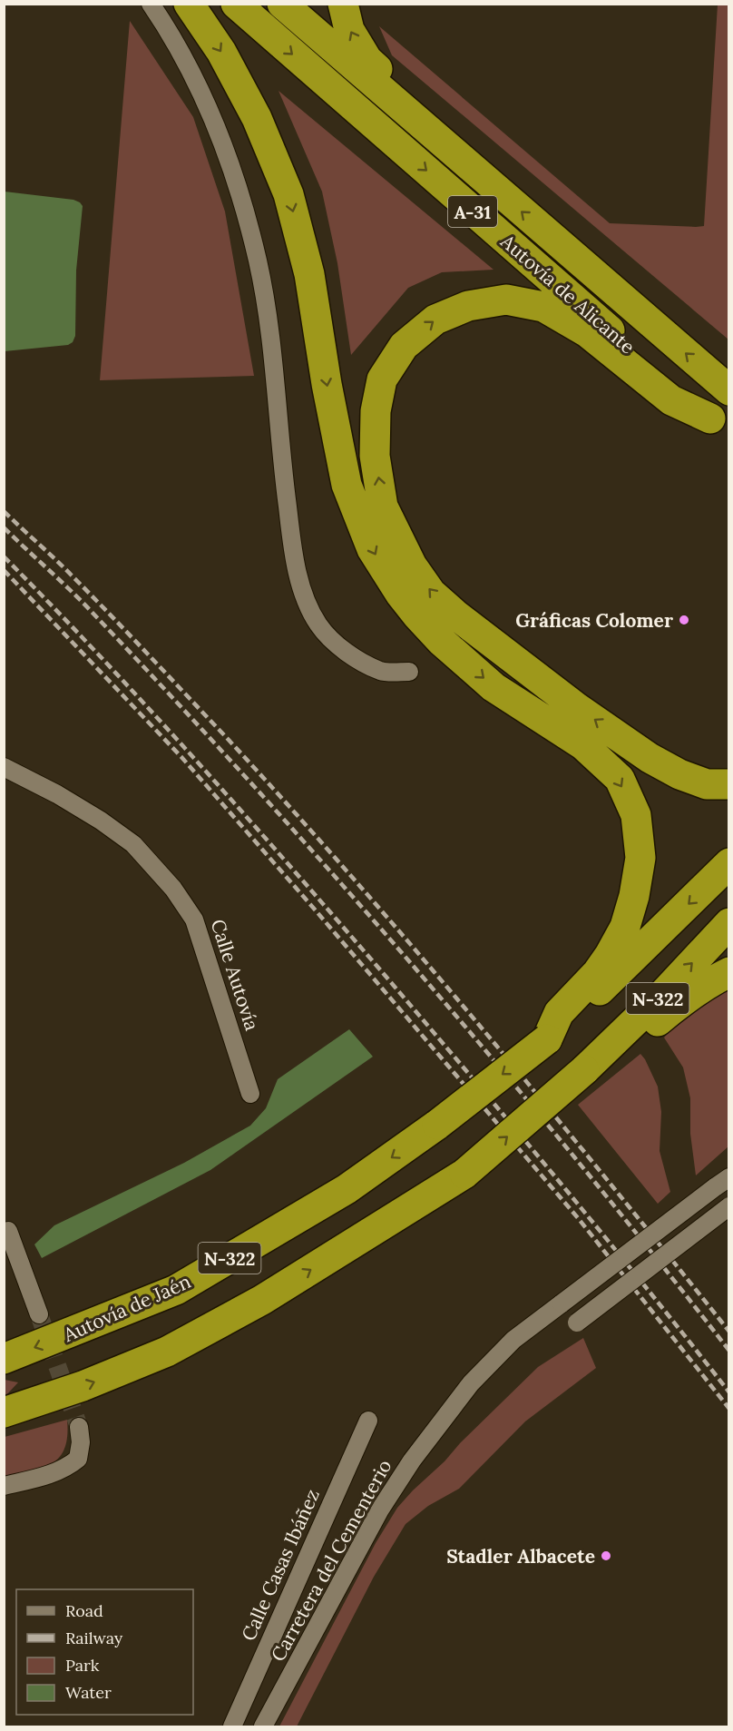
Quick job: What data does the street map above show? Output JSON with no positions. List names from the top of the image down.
{
  "streets": {
    "highway": [
      "A-31",
      "Autovía de Alicante",
      "N-322",
      "Autovía de Jaén"
    ],
    "street": ["Calle Autovía", "Carretera del Cementerio", "Calle Casas Ibáñez"]
  },
  "crossings": [
    ["N-322", "Autovía de Jaén"]
  ],
  "places": ["Gráficas Colomer", "Stadler Albacete"],
  "legend": [
    "Road",
    "Railway",
    "Park",
    "Water"
  ]
}
